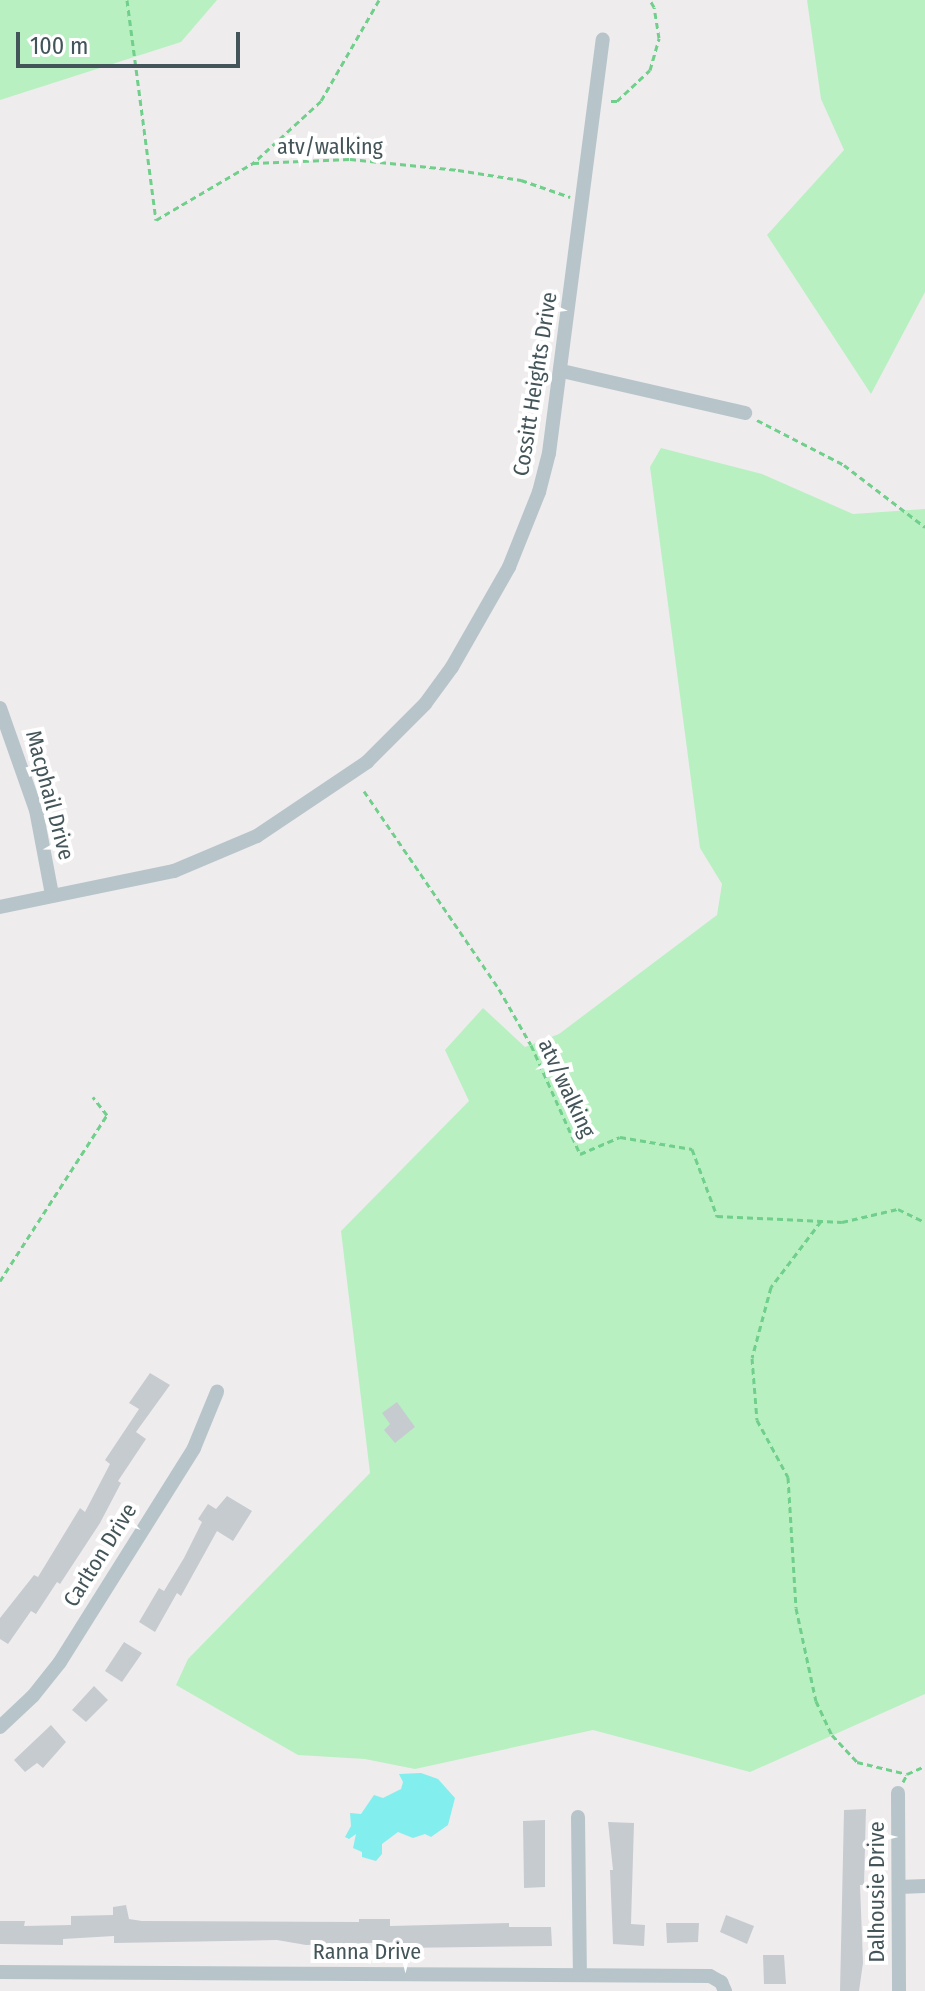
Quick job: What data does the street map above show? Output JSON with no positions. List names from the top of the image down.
{
  "streets": {
    "street": [
      "Cossitt Heights Drive",
      "Macphail Drive",
      "Carlton Drive",
      "Dalhousie Drive",
      "Ranna Drive"
    ],
    "path": ["atv/walking"]
  },
  "crossings": [
    ["atv/walking", "Cossitt Heights Drive"],
    ["Cossitt Heights Drive", "Macphail Drive"]
  ],
  "scale_bar": "100 m"
}
